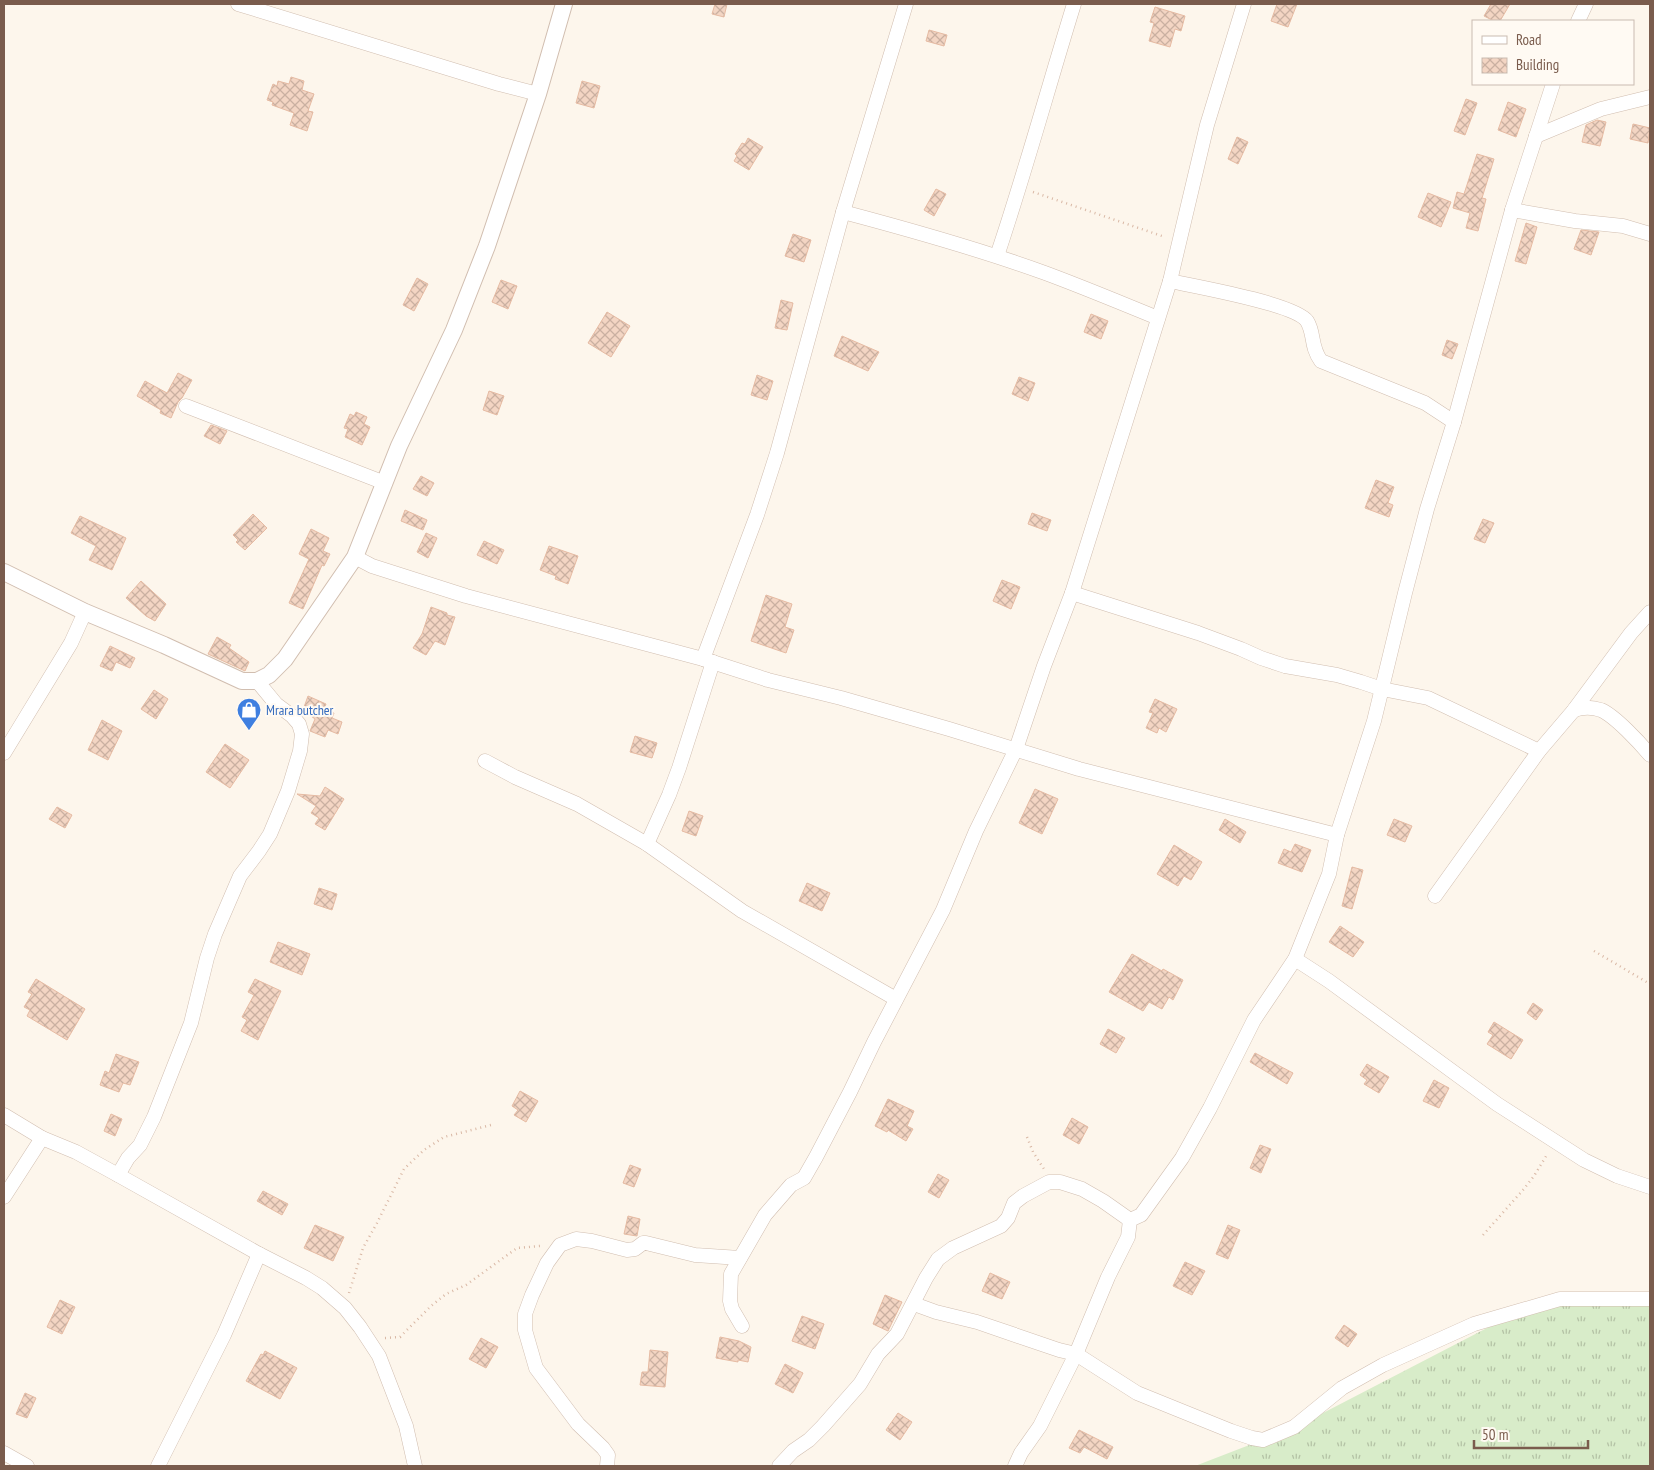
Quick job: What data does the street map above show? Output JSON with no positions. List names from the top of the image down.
{
  "places": {
    "shop": ["Mrara butcher"]
  },
  "legend": ["Road", "Building"],
  "scale_bar": "50 m"
}
